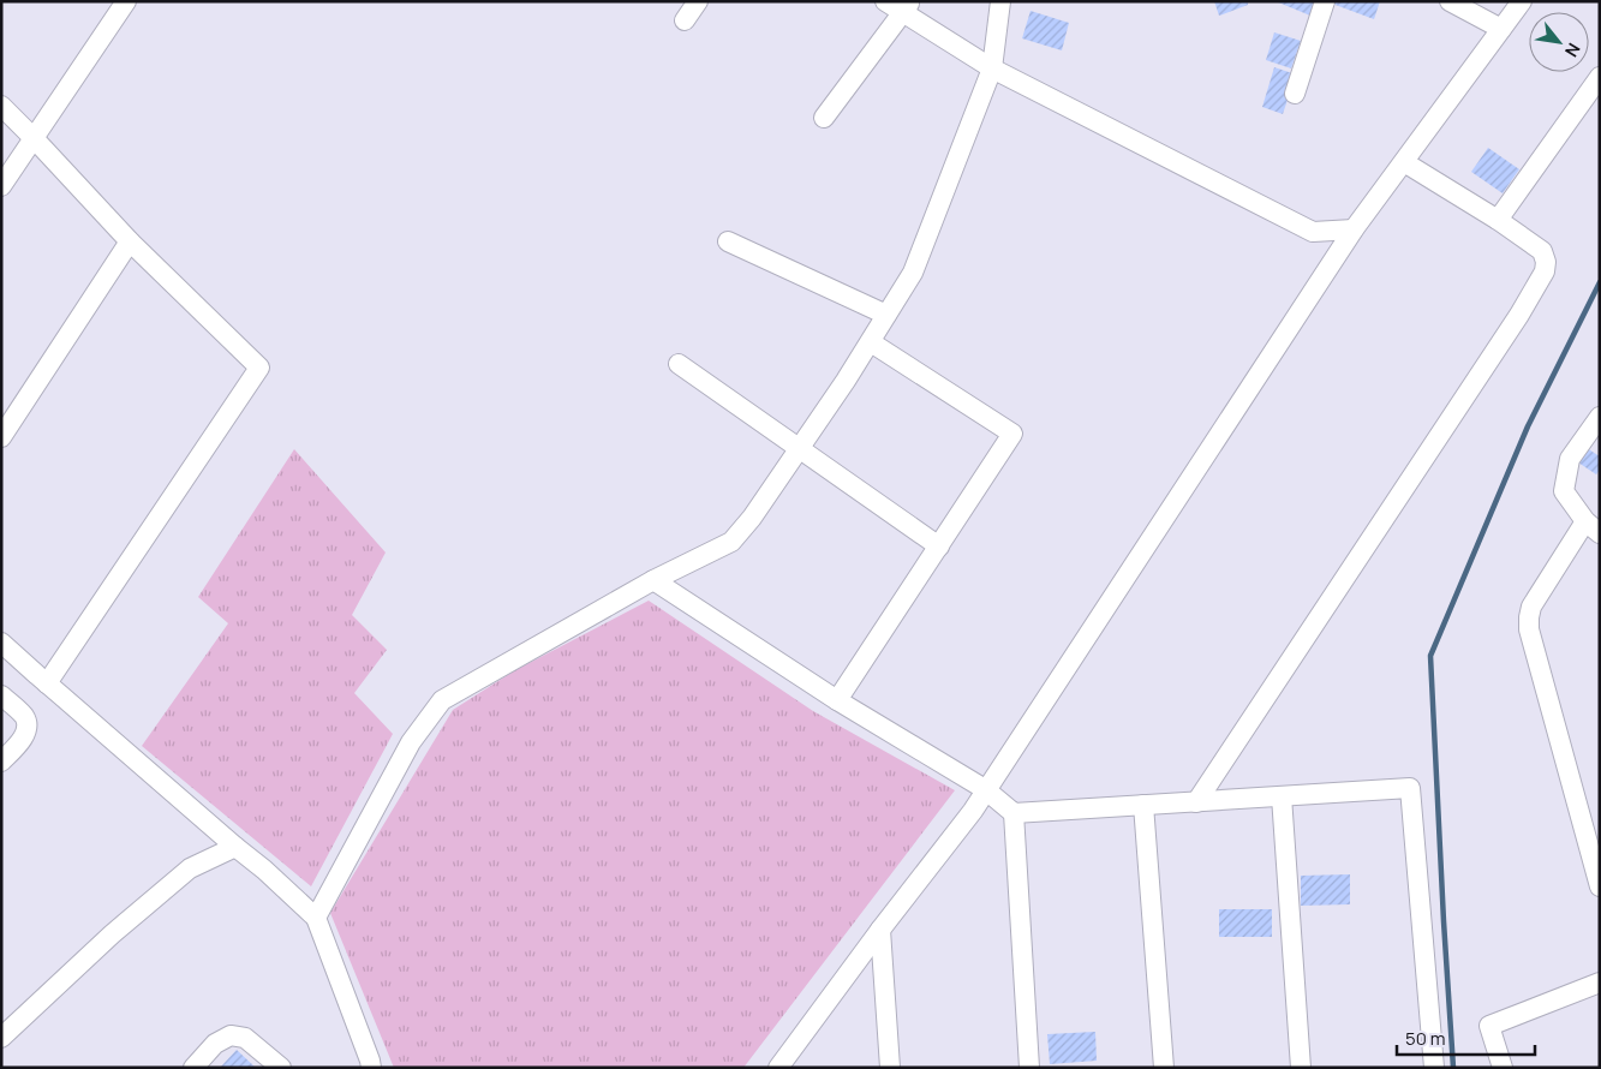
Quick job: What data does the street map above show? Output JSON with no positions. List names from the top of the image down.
{
  "scale_bar": "50 m",
  "north": "bottom right"
}
